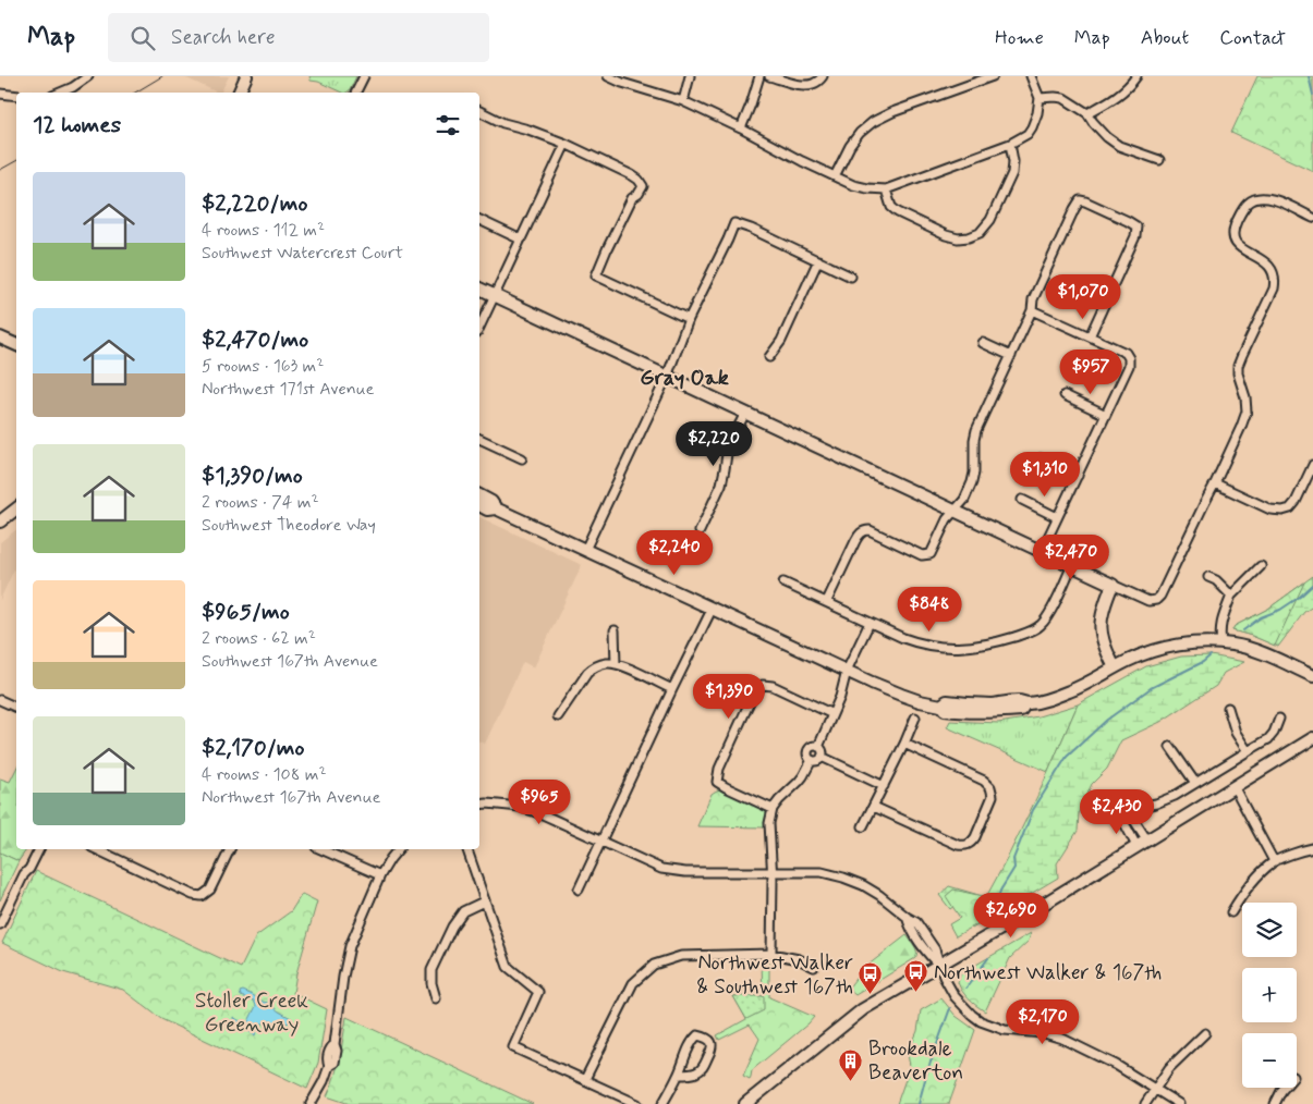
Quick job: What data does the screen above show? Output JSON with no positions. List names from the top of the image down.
{
  "districts": ["Gray Oak"],
  "parks": ["Stoller Creek Greenway"],
  "places": {
    "bus stop": ["Northwest Walker & 167th", "Northwest Walker & Southwest 167th"],
    "building": ["Brookdale Beaverton"]
  },
  "page": {
    "header": "Map",
    "search": "Search here",
    "nav": [
      "Home",
      "Map",
      "About",
      "Contact"
    ],
    "heading": "12 homes",
    "list": [
      {
        "name": "$2,220/mo",
        "note": "4 rooms · 112 m² · Southwest Watercrest Court"
      },
      {
        "name": "$2,470/mo",
        "note": "5 rooms · 163 m² · Northwest 171st Avenue"
      },
      {
        "name": "$1,390/mo",
        "note": "2 rooms · 74 m² · Southwest Theodore Way"
      },
      {
        "name": "$965/mo",
        "note": "2 rooms · 62 m² · Southwest 167th Avenue"
      },
      {
        "name": "$2,170/mo",
        "note": "4 rooms · 108 m² · Northwest 167th Avenue"
      }
    ],
    "price": [
      "$1,070",
      "$957",
      "$2,220",
      "$1,310",
      "$2,240",
      "$2,470",
      "$848",
      "$1,390",
      "$965",
      "$2,430",
      "$2,690",
      "$2,170"
    ],
    "map_buttons": ["+", "−"]
  }
}
